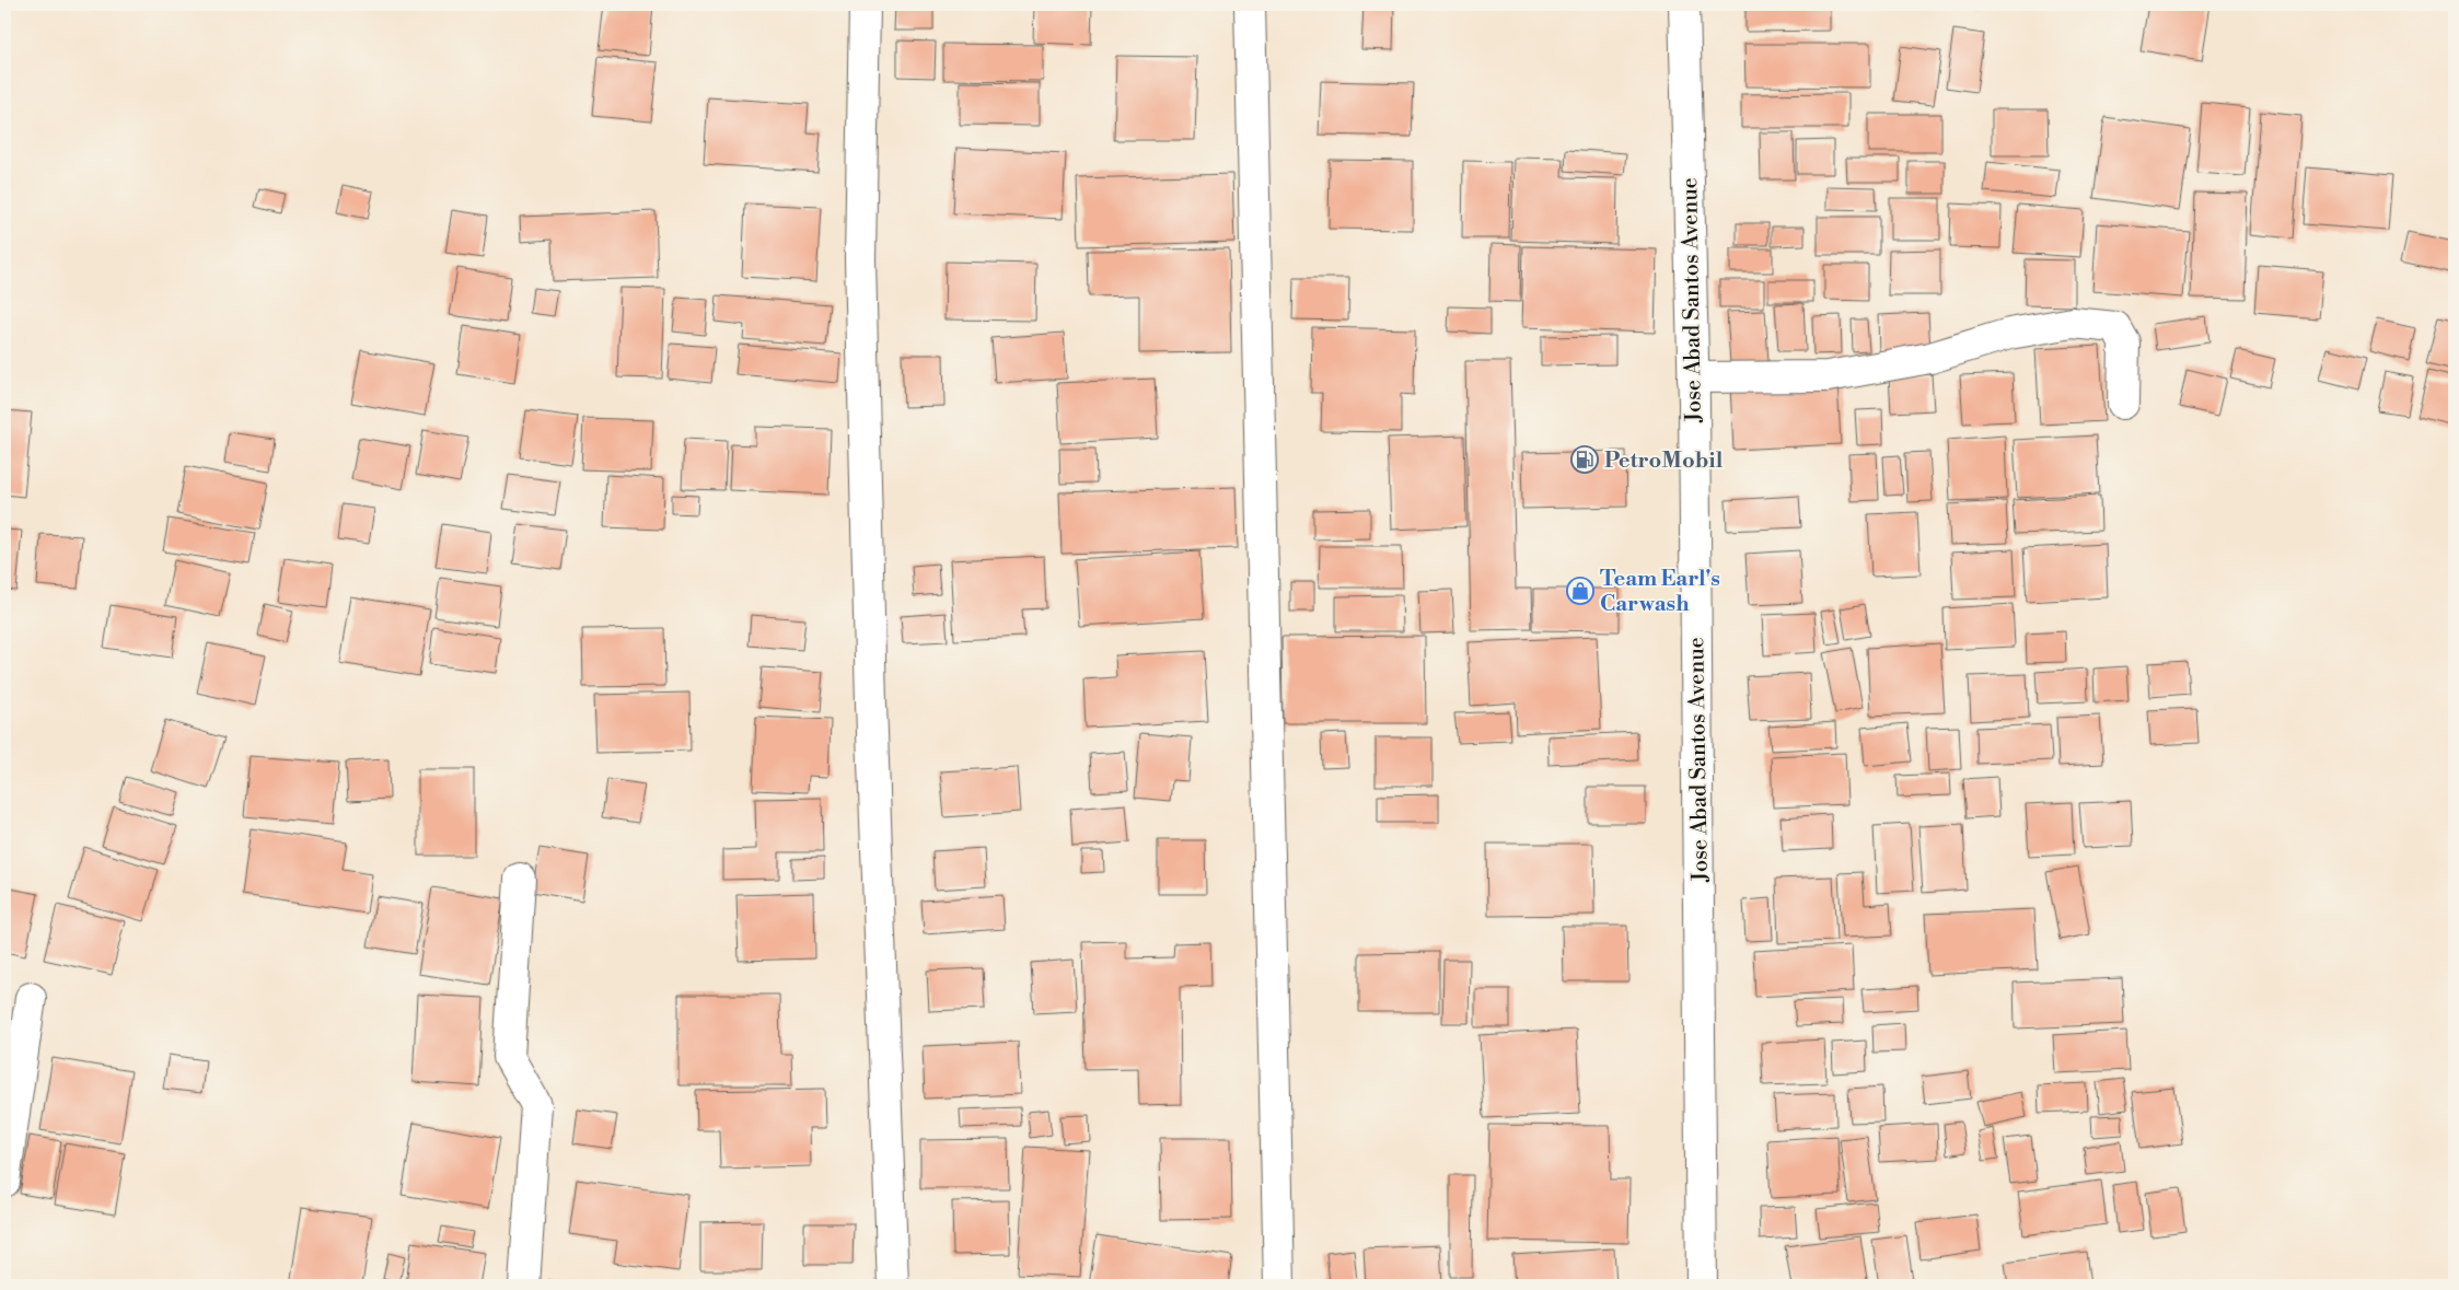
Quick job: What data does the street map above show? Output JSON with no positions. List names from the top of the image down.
{
  "streets": {
    "main road": ["Jose Abad Santos Avenue"]
  },
  "places": {
    "fuel station": ["PetroMobil"],
    "shop": ["Team Earl's Carwash"]
  }
}
